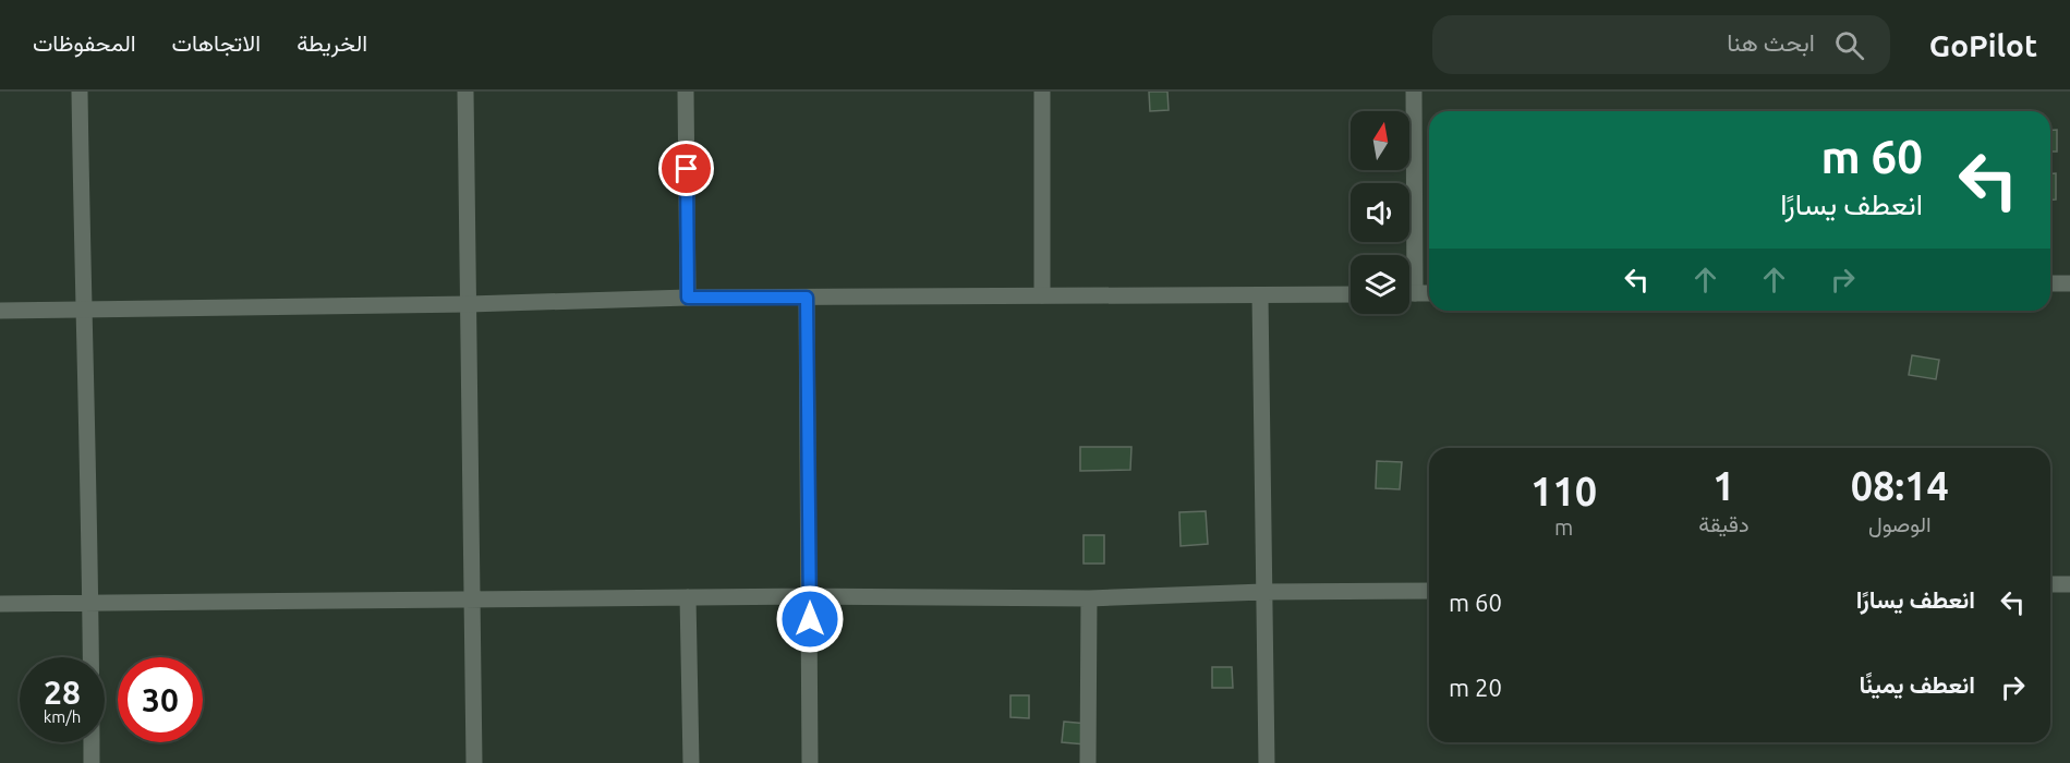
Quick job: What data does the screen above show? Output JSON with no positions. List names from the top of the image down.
{
  "north": "top",
  "page": {
    "header": "GoPilot",
    "search": "ابحث هنا",
    "nav": ["الخريطة", "الاتجاهات", "المحفوظات"],
    "turn": ["60 m", "انعطف يسارًا"],
    "eta": [
      "08:14",
      "الوصول",
      "1",
      "دقيقة",
      "110",
      "m"
    ],
    "list": [
      {
        "name": "انعطف يسارًا",
        "value": "60 m"
      },
      {
        "name": "انعطف يمينًا",
        "value": "20 m"
      }
    ],
    "speed": "28 km/h",
    "limit": "30"
  }
}
